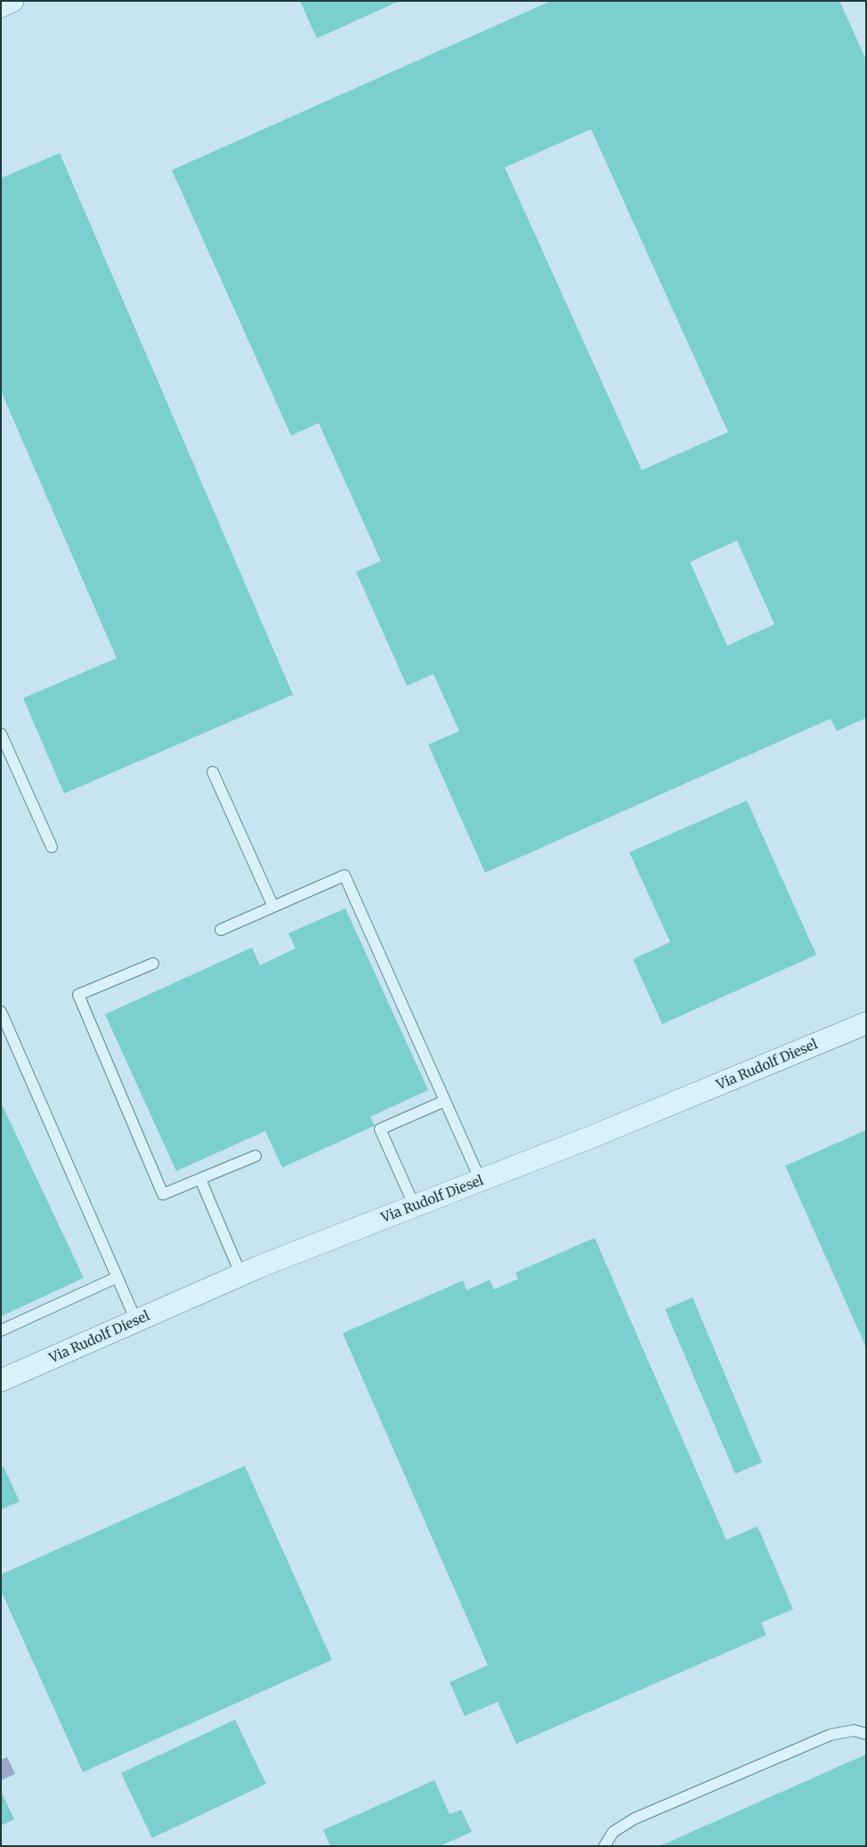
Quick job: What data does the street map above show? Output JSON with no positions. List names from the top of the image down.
{
  "streets": {
    "street": ["Via Rudolf Diesel"]
  }
}
